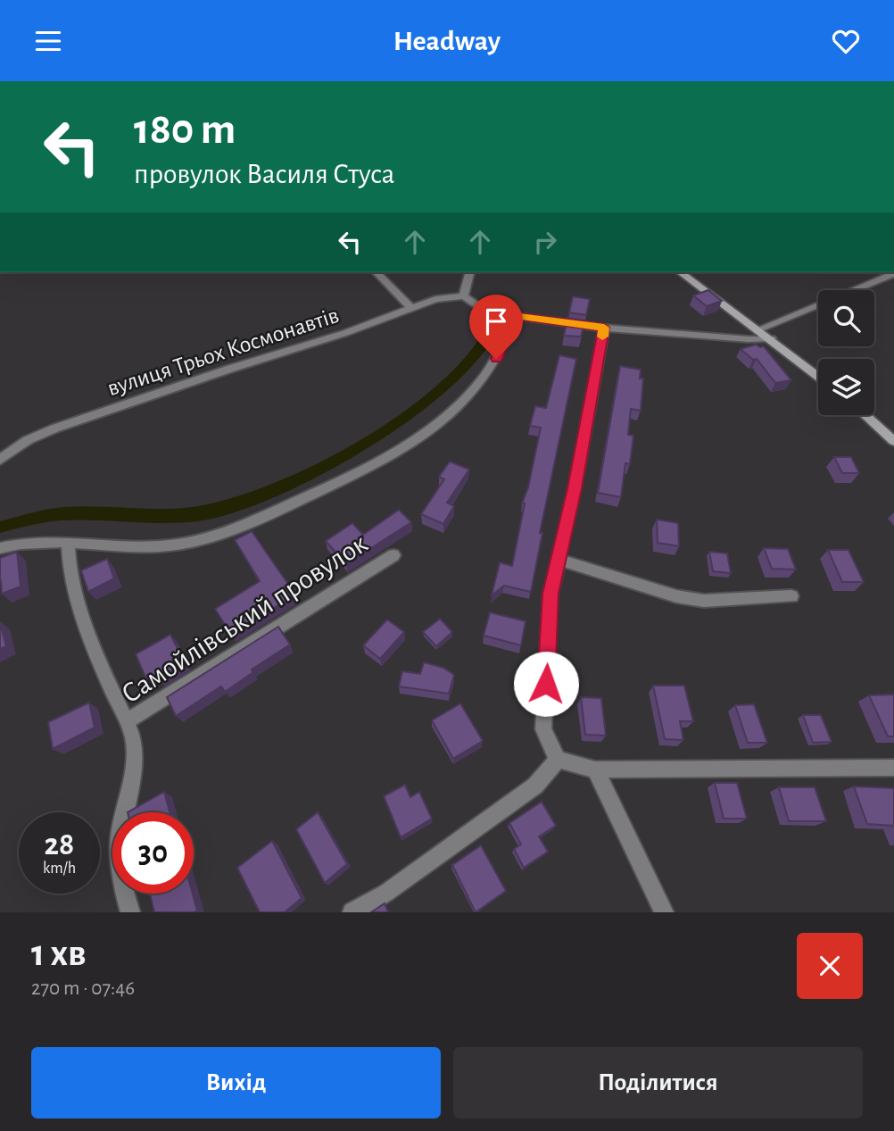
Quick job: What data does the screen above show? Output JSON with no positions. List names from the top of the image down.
{
  "streets": {
    "street": ["вулиця Трьох Космонавтів", "Самойлівський провулок"]
  },
  "page": {
    "header": "Headway",
    "turn": ["180 m", "провулок Василя Стуса"],
    "speed": "28 km/h",
    "limit": "30",
    "heading": ["1 хв", "270 m · 07:46"],
    "buttons": ["Вихід", "Поділитися"]
  }
}
